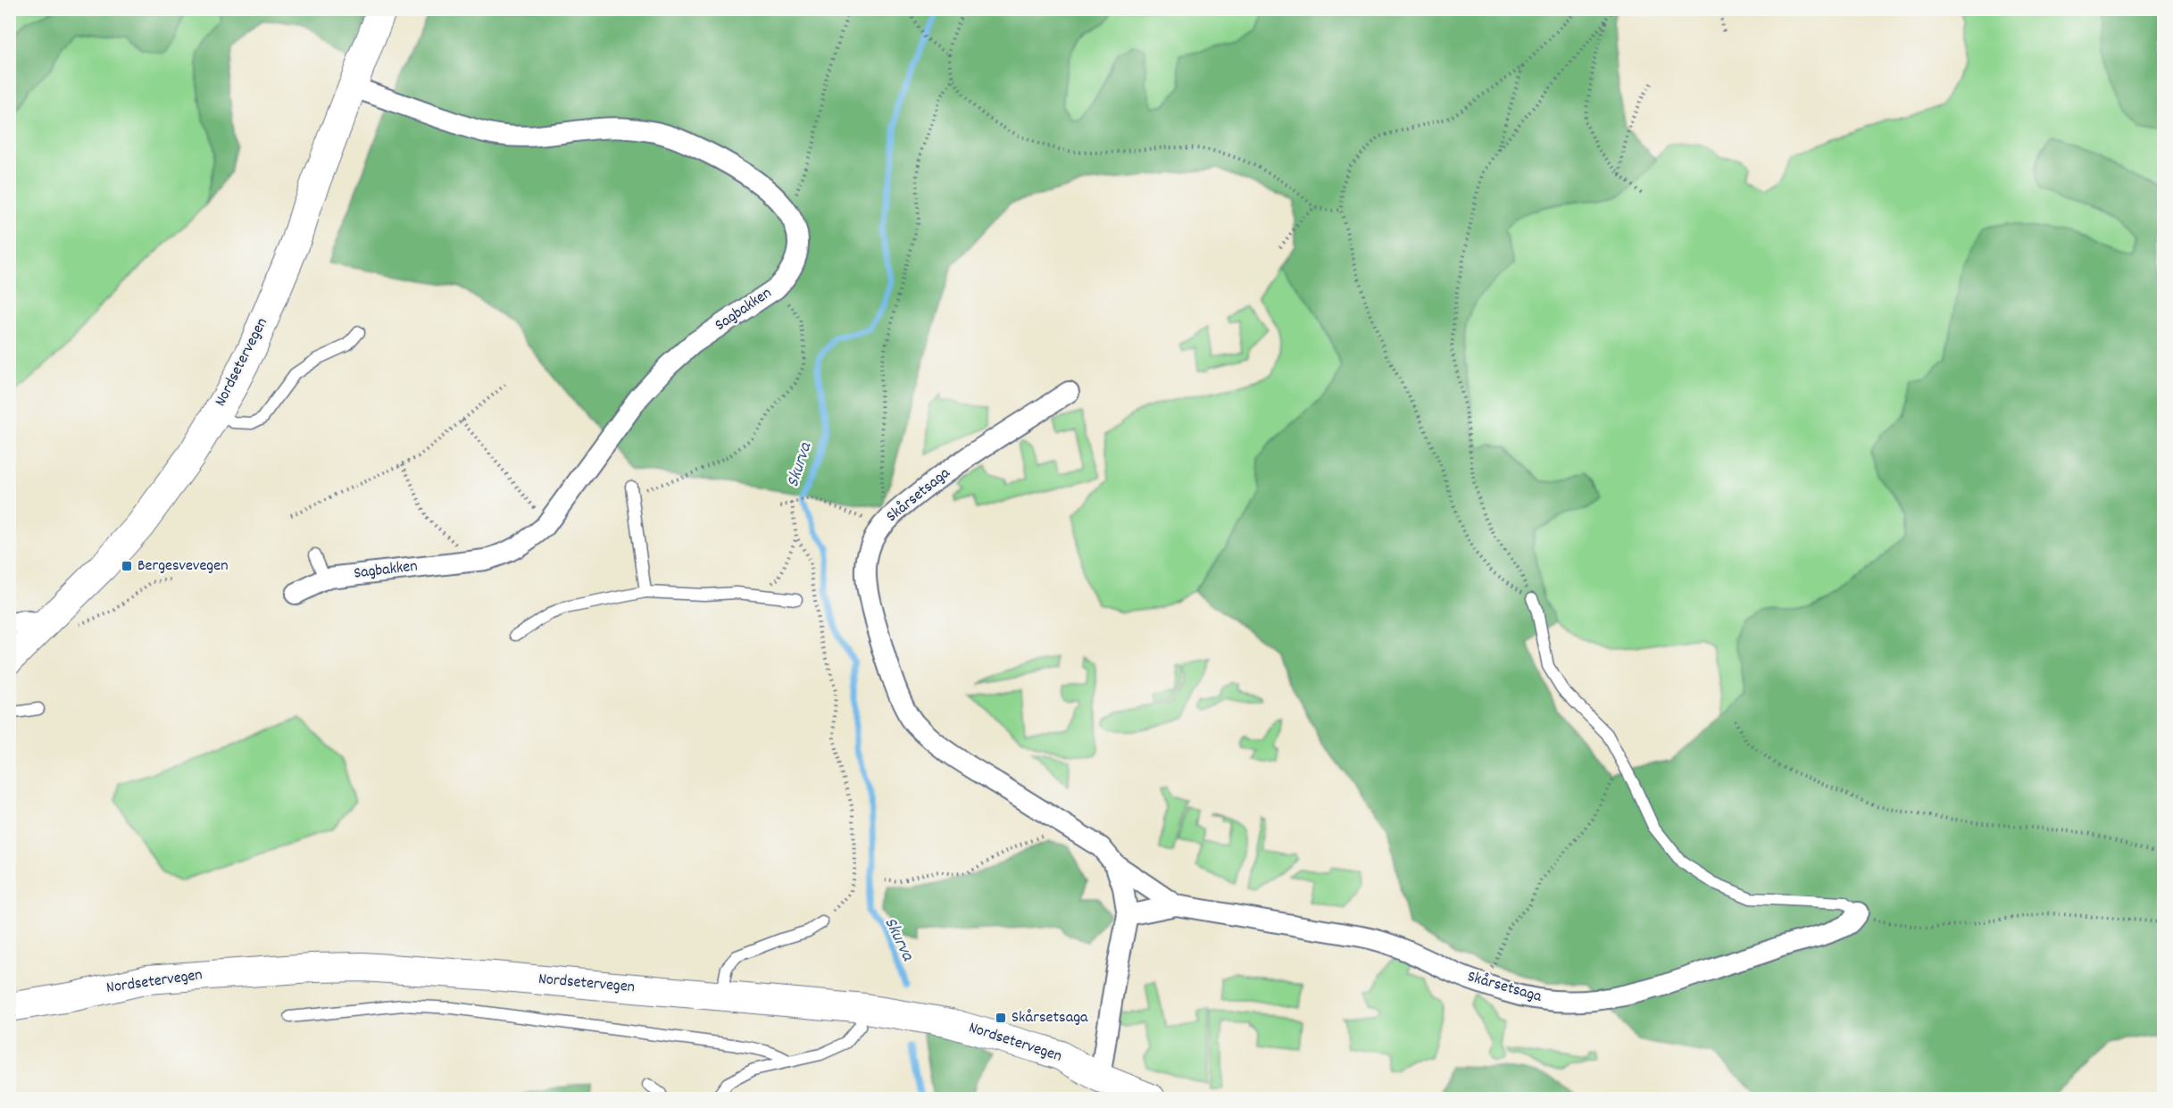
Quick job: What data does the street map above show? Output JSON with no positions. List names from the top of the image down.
{
  "streets": {
    "main road": ["Nordsetervegen"],
    "street": ["Sagbakken", "Skårsetsaga"]
  },
  "crossings": [
    ["Sagbakken", "Nordsetervegen"],
    ["Nordsetervegen", "Skårsetsaga"]
  ],
  "water": ["Skurva"],
  "places": {
    "transit": ["Bergesvevegen", "Skårsetsaga"]
  }
}
